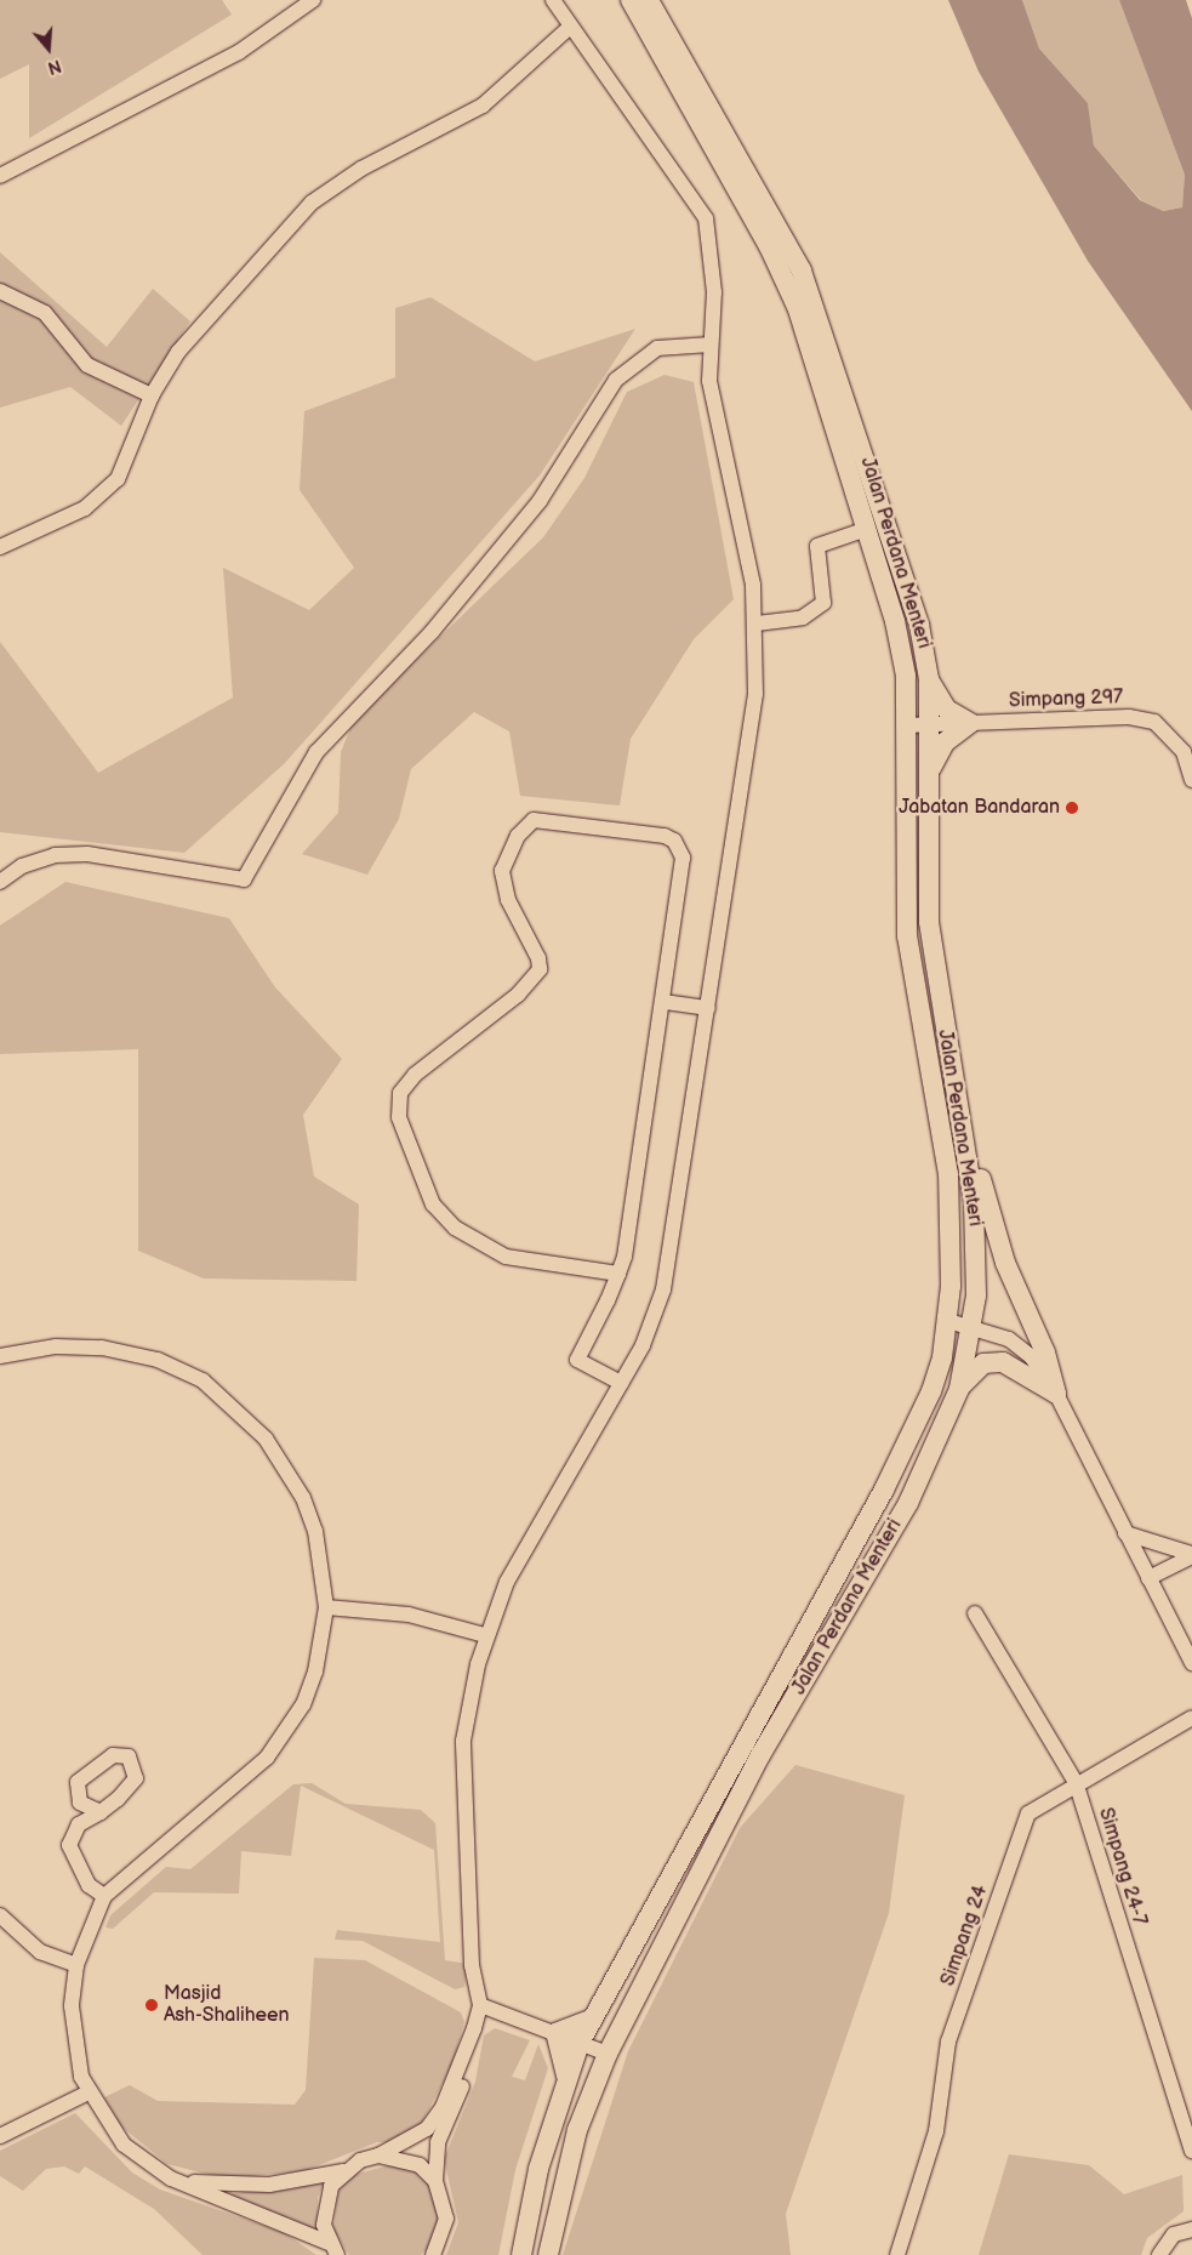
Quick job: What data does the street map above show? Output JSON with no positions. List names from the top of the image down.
{
  "streets": {
    "main road": ["Jalan Perdana Menteri"],
    "street": ["Simpang 297", "Simpang 24-7", "Simpang 24"]
  },
  "crossings": [
    ["Jalan Perdana Menteri", "Simpang 297"],
    ["Simpang 24-7", "Simpang 24"]
  ],
  "places": ["Jabatan Bandaran", "Masjid Ash-Shaliheen"],
  "north": "bottom"
}
